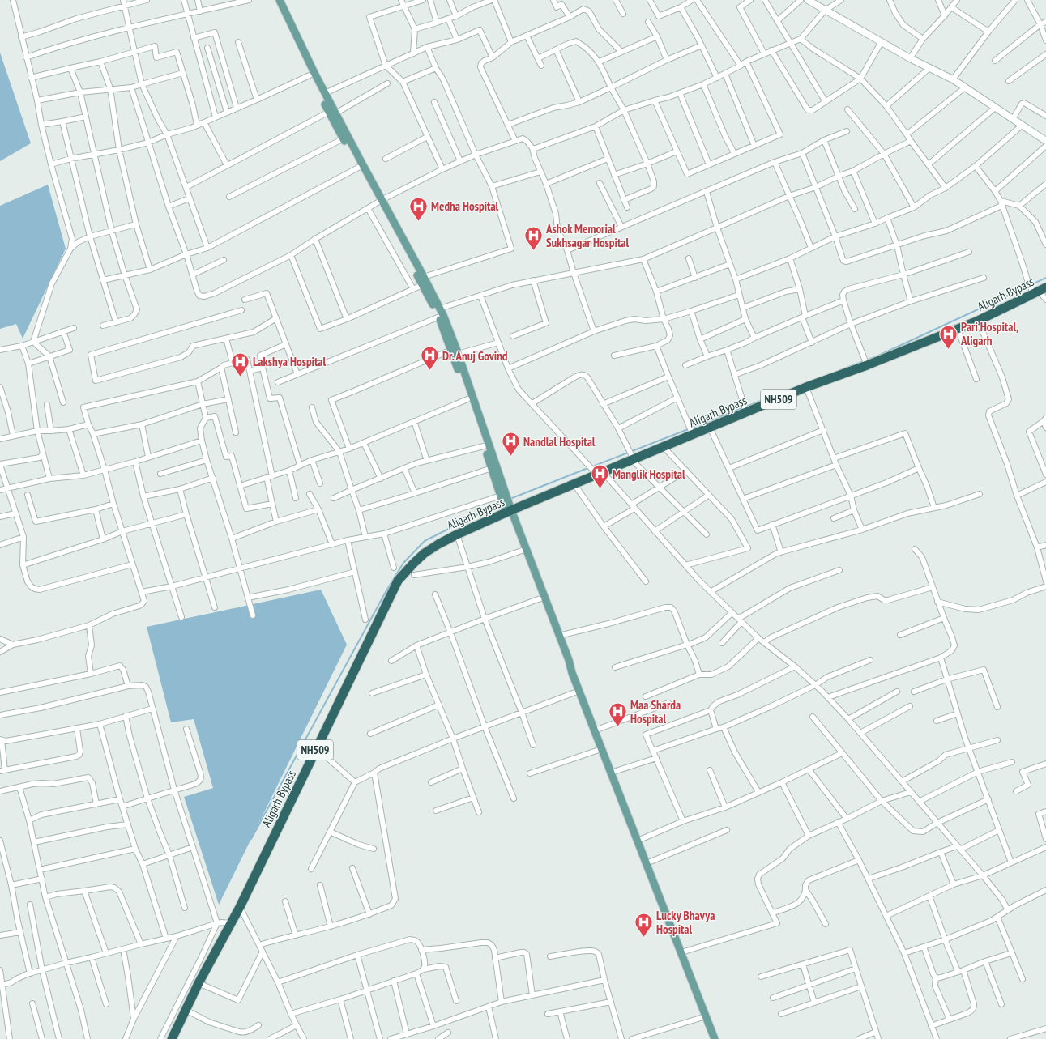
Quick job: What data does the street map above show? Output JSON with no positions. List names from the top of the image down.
{
  "streets": {
    "highway": ["Aligarh Bypass", "NH509"]
  },
  "places": {
    "hospital": [
      "Medha Hospital",
      "Ashok Memorial Sukhsagar Hospital",
      "Pari Hospital, Aligarh",
      "Dr. Anuj Govind",
      "Lakshya Hospital",
      "Nandlal Hospital",
      "Manglik Hospital",
      "Maa Sharda Hospital",
      "Lucky Bhavya Hospital"
    ]
  }
}
